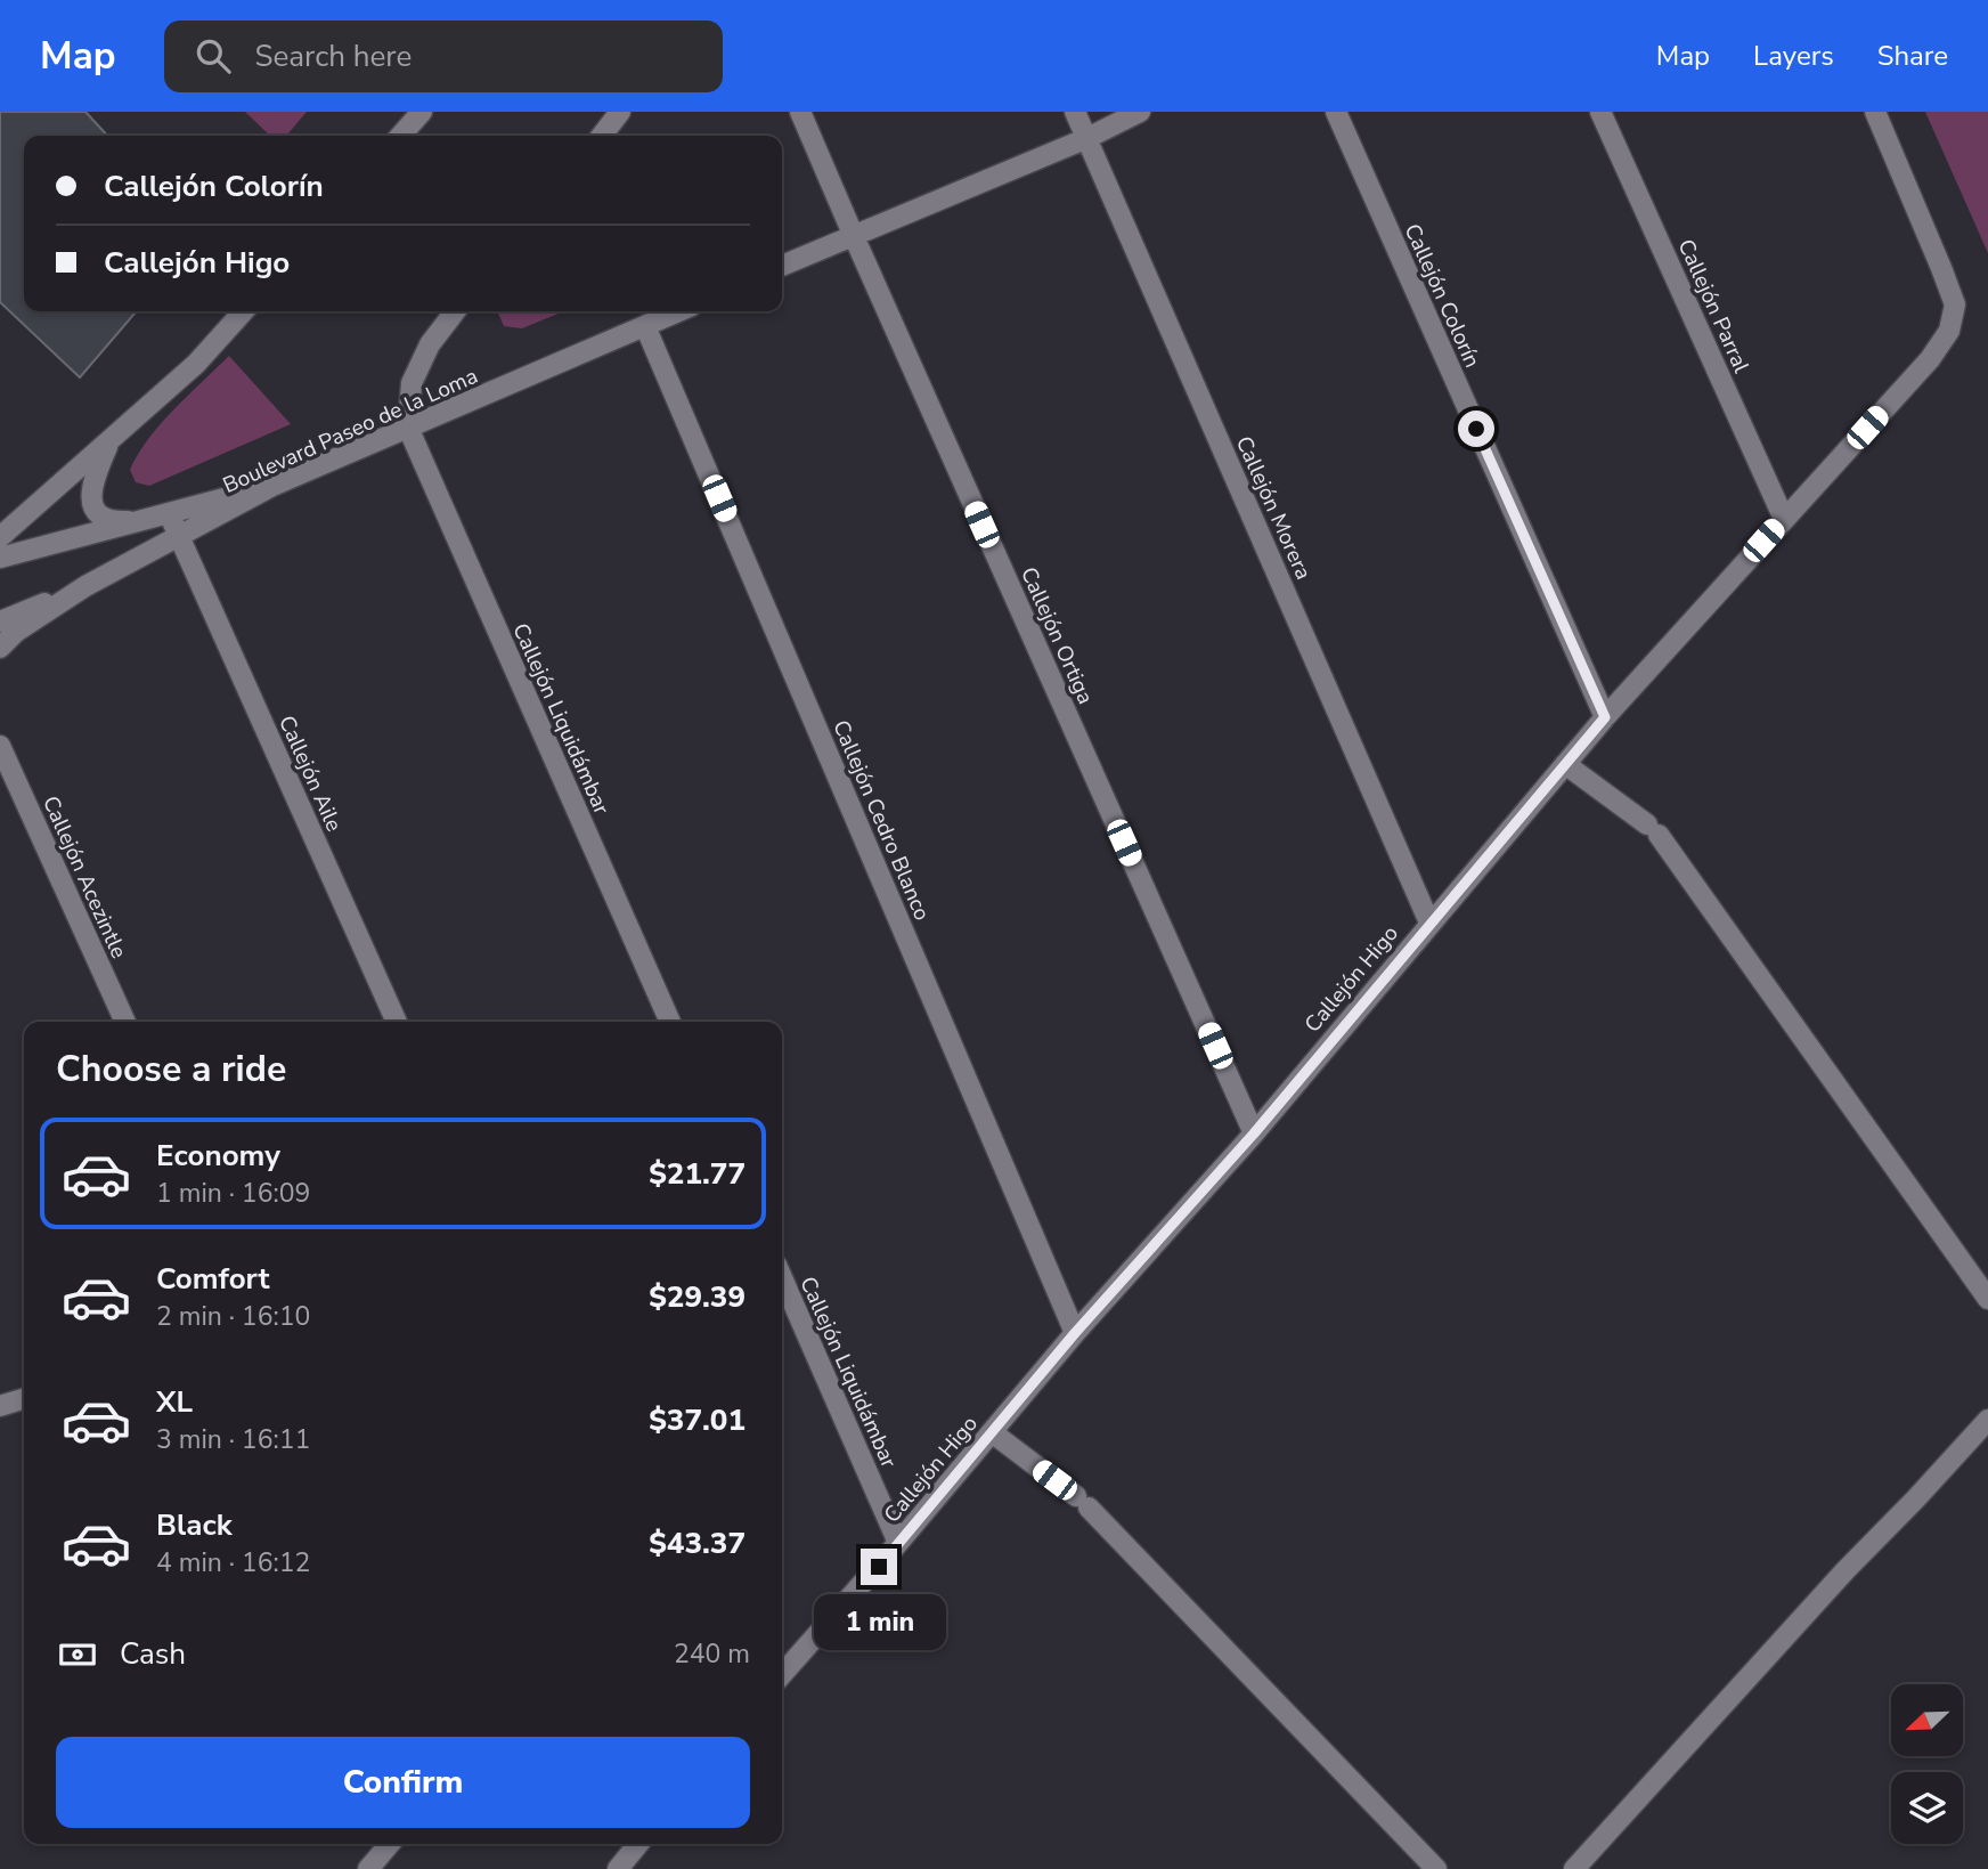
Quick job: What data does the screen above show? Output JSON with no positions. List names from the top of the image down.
{
  "streets": {
    "street": [
      "Callejón Colorín",
      "Callejón Parral",
      "Boulevard Paseo de la Loma",
      "Callejón Morera",
      "Callejón Ortiga",
      "Callejón Liquidámbar",
      "Callejón Aile",
      "Callejón Cedro Blanco",
      "Callejón Acezintle",
      "Callejón Higo"
    ]
  },
  "crossings": [
    ["Callejón Colorín", "Callejón Higo"],
    ["Callejón Parral", "Callejón Higo"],
    ["Boulevard Paseo de la Loma", "Callejón Liquidámbar"],
    ["Boulevard Paseo de la Loma", "Callejón Aile"],
    ["Boulevard Paseo de la Loma", "Callejón Cedro Blanco"],
    ["Callejón Morera", "Callejón Higo"],
    ["Callejón Ortiga", "Callejón Higo"],
    ["Callejón Liquidámbar", "Callejón Higo"],
    ["Callejón Cedro Blanco", "Callejón Higo"]
  ],
  "north": "bottom left",
  "page": {
    "header": "Map",
    "search": "Search here",
    "nav": ["Map", "Layers", "Share"],
    "banner": ["Callejón Colorín", "Callejón Higo"],
    "heading": "Choose a ride",
    "list": [
      {
        "name": "Economy",
        "note": "1 min · 16:09",
        "value": "$21.77"
      },
      {
        "name": "Comfort",
        "note": "2 min · 16:10",
        "value": "$29.39"
      },
      {
        "name": "XL",
        "note": "3 min · 16:11",
        "value": "$37.01"
      },
      {
        "name": "Black",
        "note": "4 min · 16:12",
        "value": "$43.37"
      }
    ],
    "bubble": "1 min",
    "pay": ["Cash", "240 m"],
    "buttons": "Confirm"
  }
}
